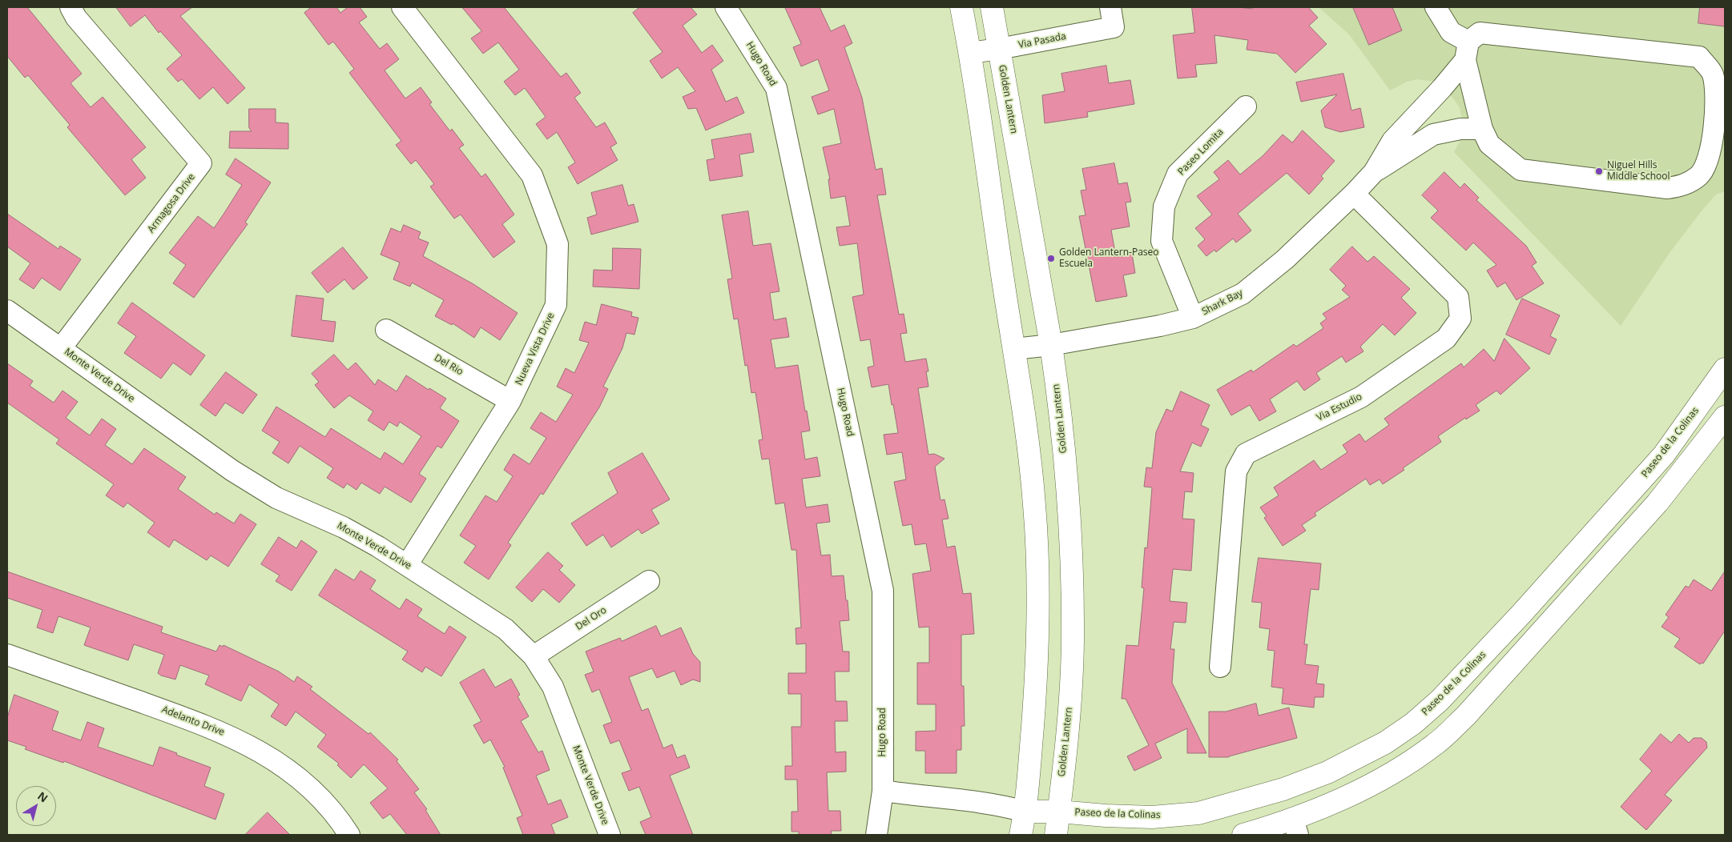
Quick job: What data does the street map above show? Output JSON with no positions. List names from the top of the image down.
{
  "streets": {
    "main road": ["Golden Lantern", "Paseo de la Colinas"],
    "street": [
      "Via Pasada",
      "Hugo Road",
      "Paseo Lomita",
      "Armagosa Drive",
      "Shark Bay",
      "Nueva Vista Drive",
      "Del Rio",
      "Monte Verde Drive",
      "Via Estudio",
      "Del Oro",
      "Adelanto Drive"
    ]
  },
  "crossings": [
    ["Via Pasada", "Golden Lantern"],
    ["Hugo Road", "Paseo de la Colinas"],
    ["Golden Lantern", "Shark Bay"],
    ["Golden Lantern", "Paseo de la Colinas"],
    ["Paseo Lomita", "Shark Bay"],
    ["Armagosa Drive", "Monte Verde Drive"],
    ["Shark Bay", "Via Estudio"],
    ["Nueva Vista Drive", "Del Rio"],
    ["Nueva Vista Drive", "Monte Verde Drive"],
    ["Monte Verde Drive", "Del Oro"]
  ],
  "places": ["Niguel Hills Middle School", "Golden Lantern-Paseo Escuela"],
  "north": "top right"
}
